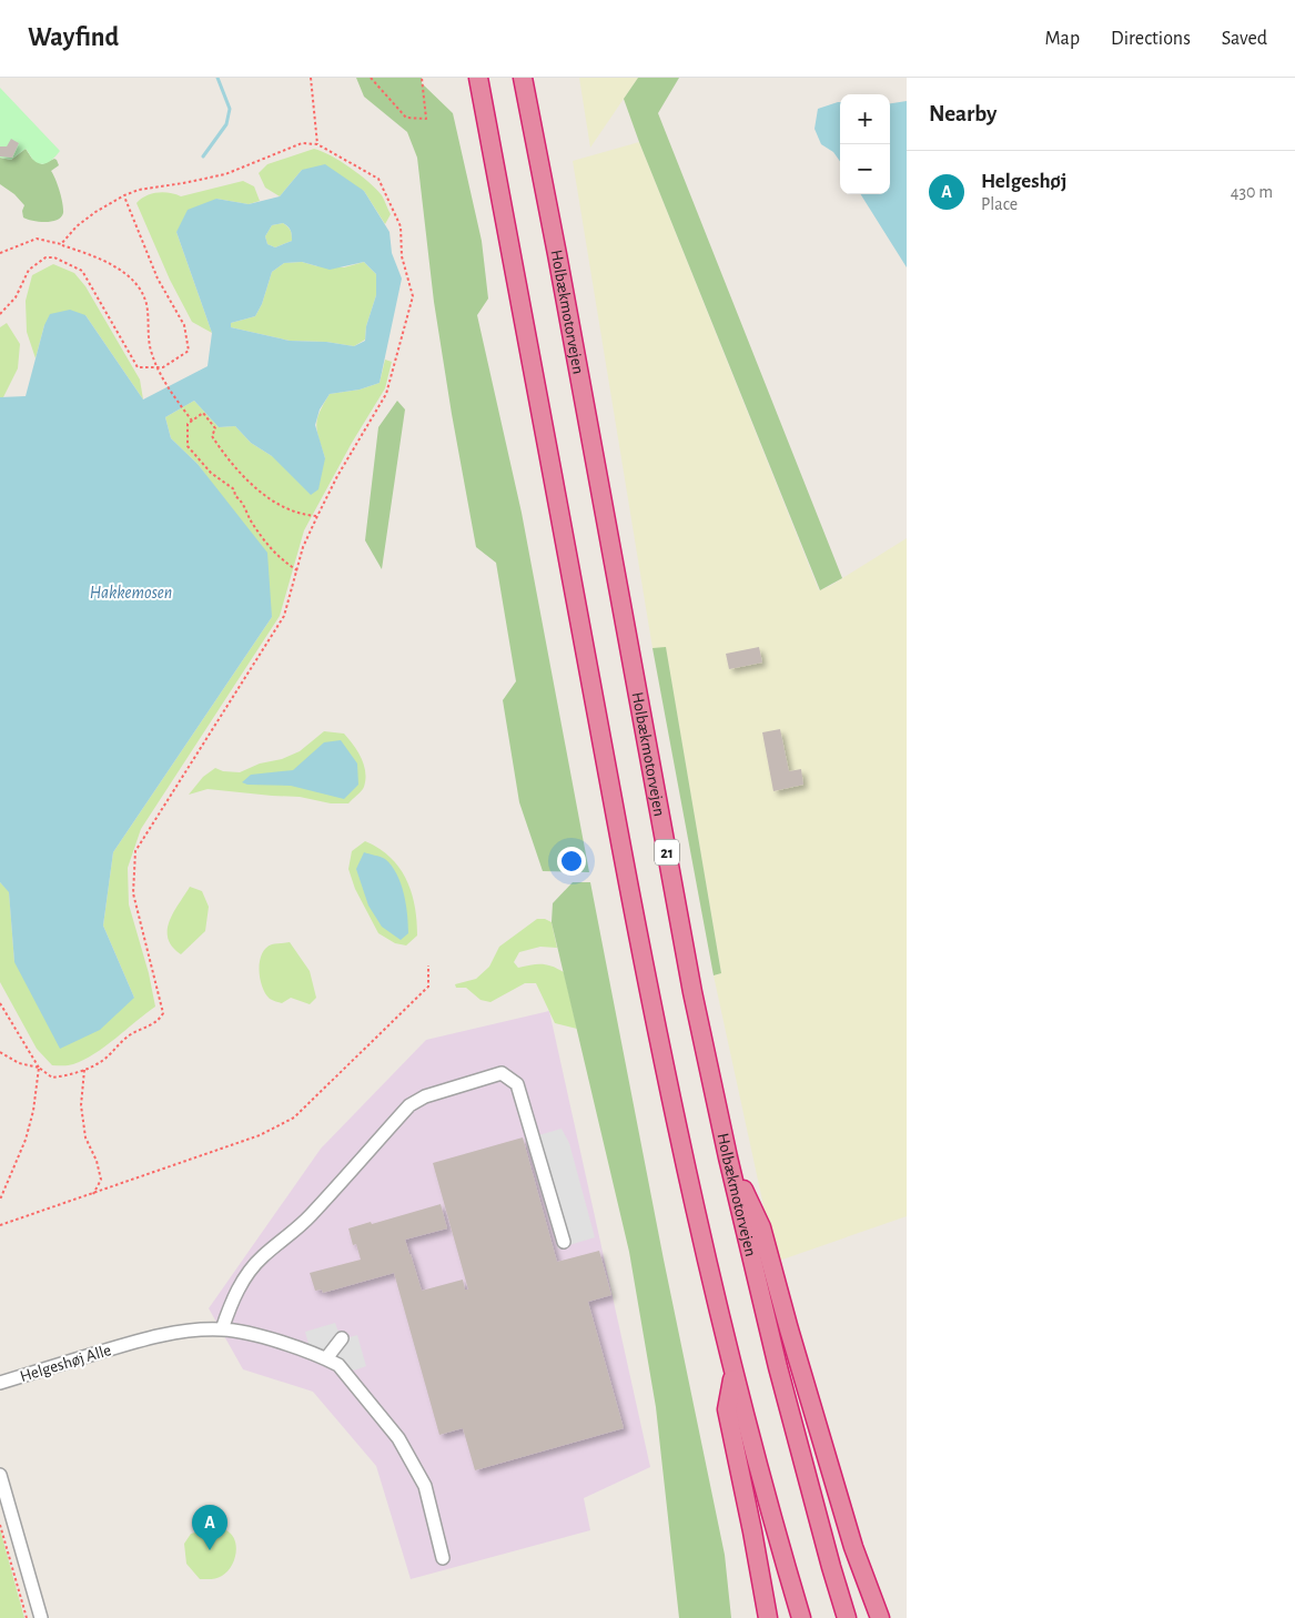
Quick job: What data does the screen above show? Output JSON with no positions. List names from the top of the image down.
{
  "streets": {
    "highway": ["Holbækmotorvejen", "21"],
    "street": ["Helgeshøj Alle"]
  },
  "water": ["Hakkemosen"],
  "page": {
    "header": "Wayfind",
    "nav": ["Map", "Directions", "Saved"],
    "heading": "Nearby",
    "map_buttons": ["+", "−"],
    "list": [
      {
        "mark": "A",
        "name": "Helgeshøj",
        "note": "Place",
        "value": "430 m"
      }
    ],
    "pins": "A"
  }
}
